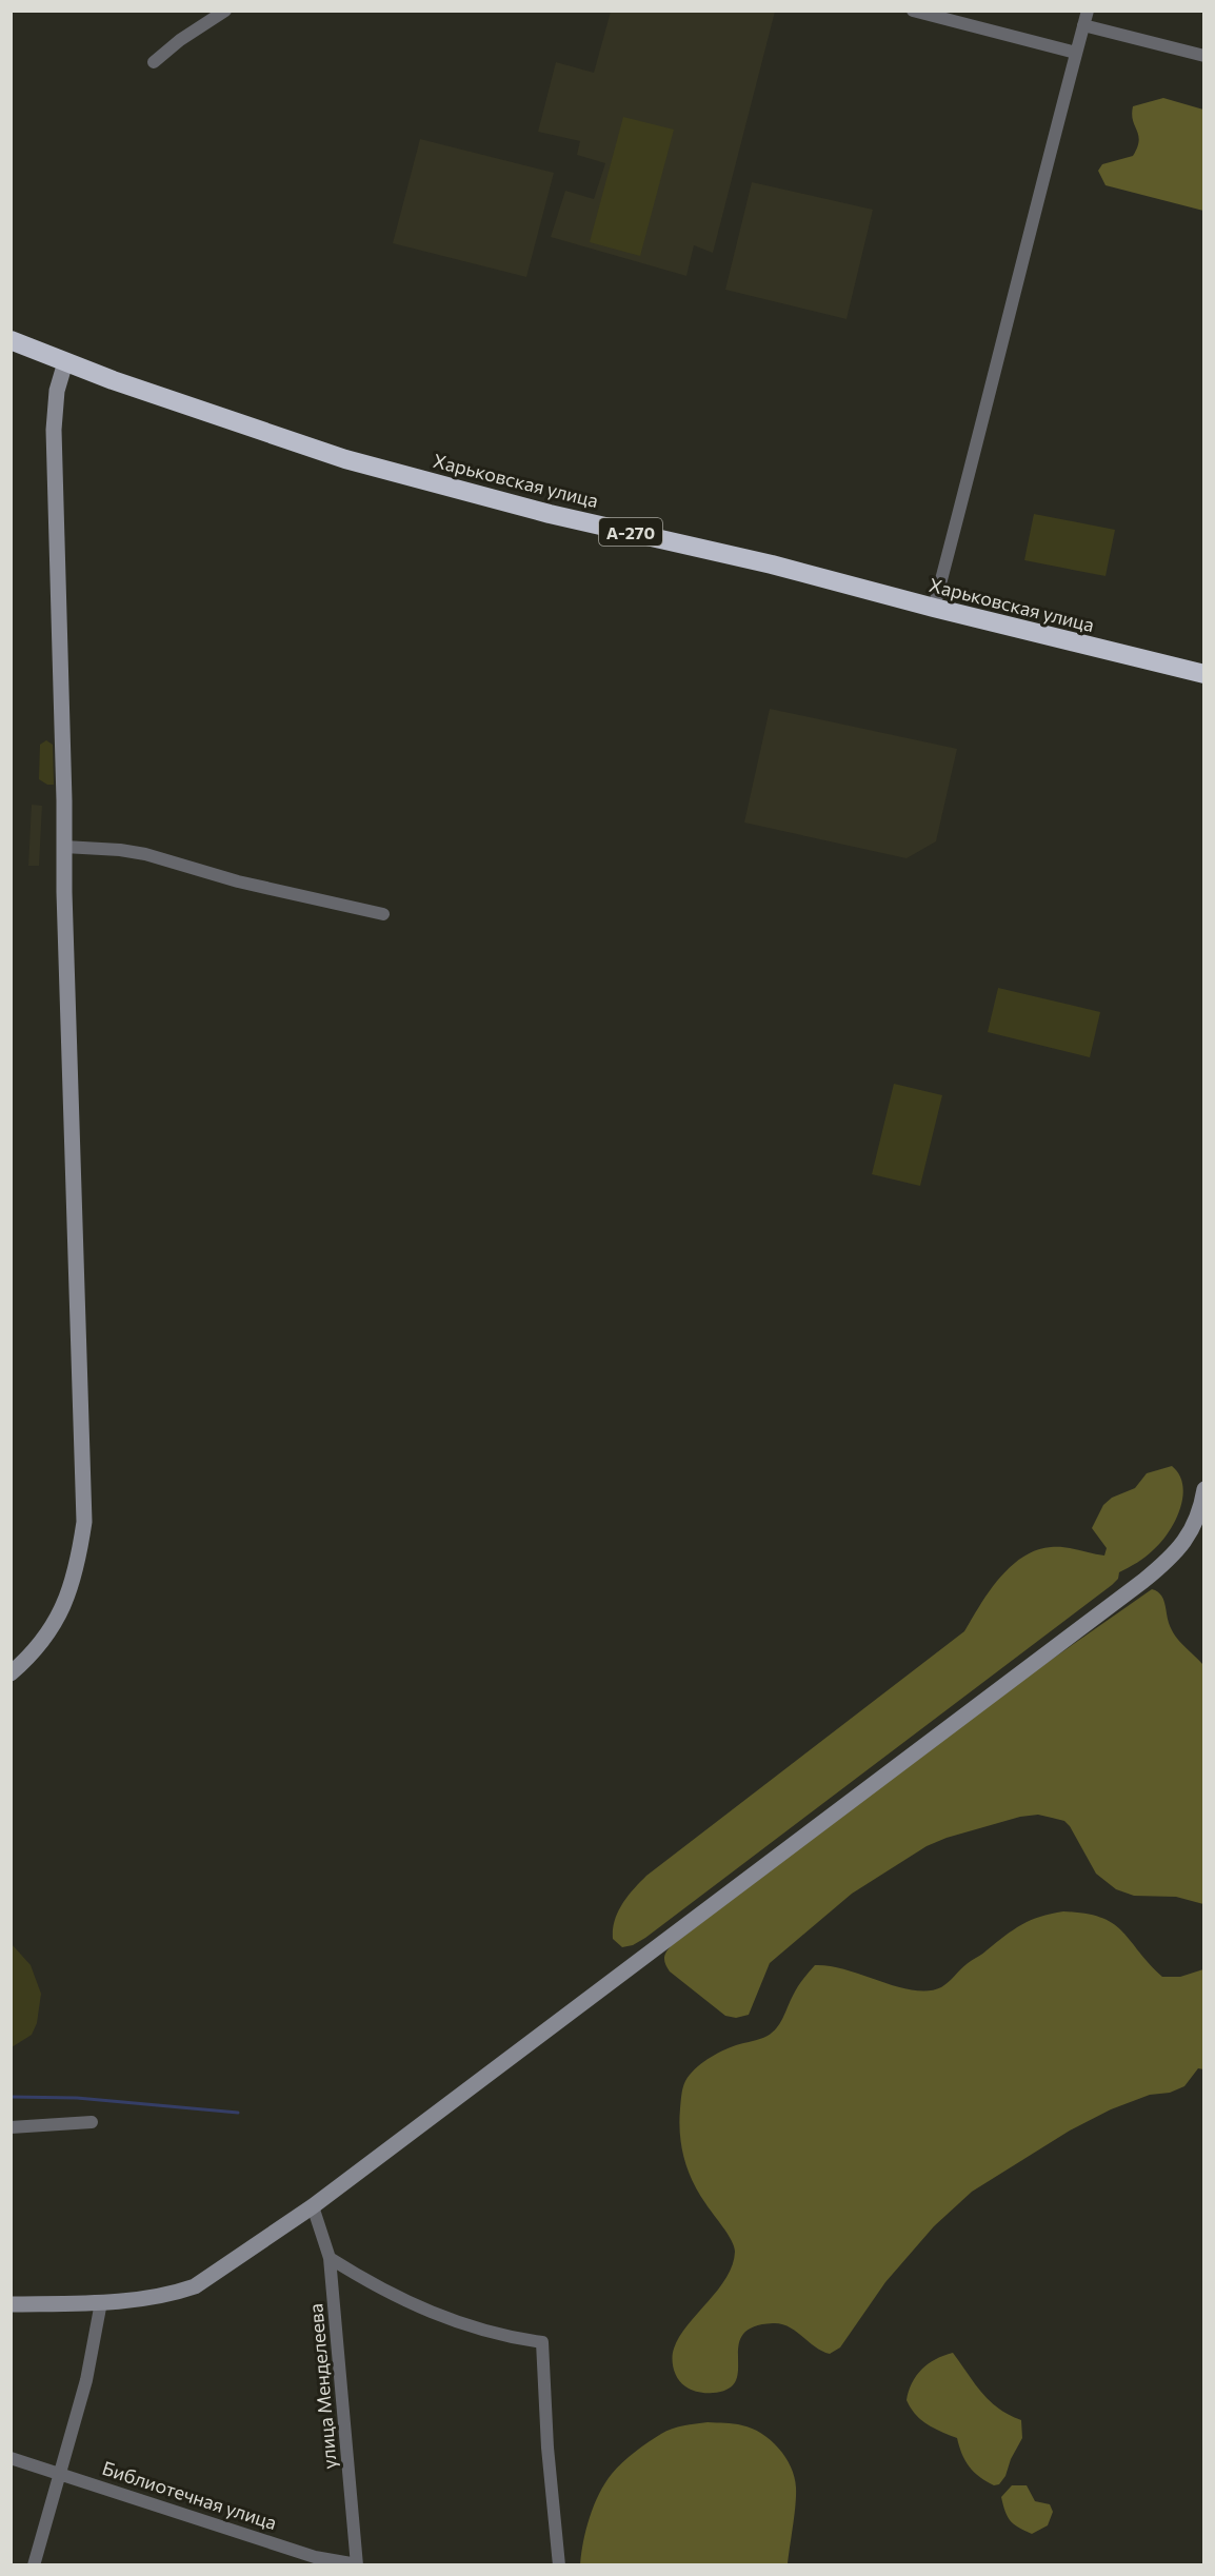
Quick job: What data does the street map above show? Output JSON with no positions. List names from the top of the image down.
{
  "streets": {
    "highway": ["Харьковская улица", "А-270"],
    "street": ["улица Менделеева", "Библиотечная улица"]
  },
  "crossings": [
    ["улица Менделеева", "Библиотечная улица"]
  ]
}
